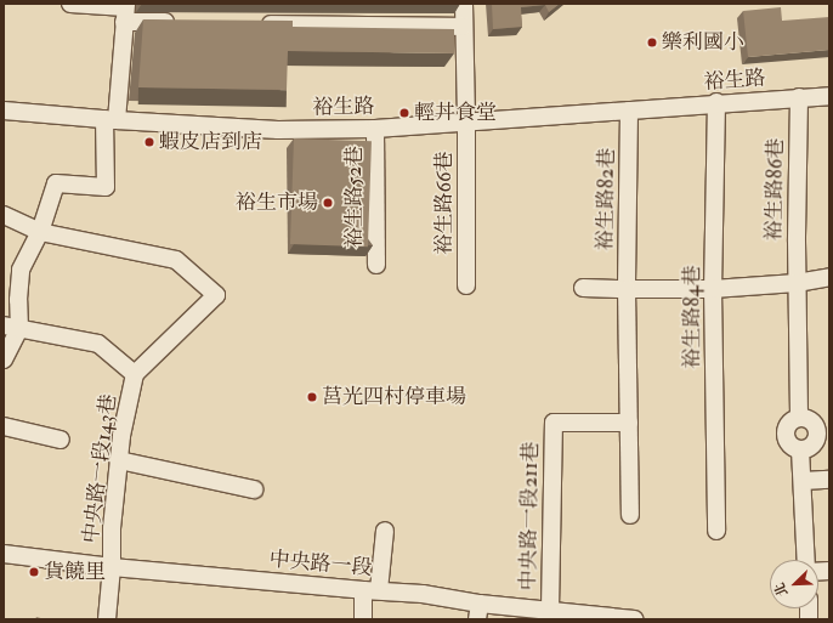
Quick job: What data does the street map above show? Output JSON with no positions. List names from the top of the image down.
{
  "streets": {
    "street": [
      "裕生路",
      "裕生路86巷",
      "裕生路52巷",
      "裕生路82巷",
      "裕生路66巷",
      "裕生路84巷",
      "中央路一段143巷",
      "中央路一段211巷",
      "中央路一段"
    ]
  },
  "crossings": [
    ["裕生路", "裕生路86巷"],
    ["裕生路", "裕生路52巷"],
    ["裕生路", "裕生路82巷"],
    ["裕生路", "裕生路66巷"],
    ["裕生路", "裕生路84巷"],
    ["裕生路82巷", "中央路一段211巷"],
    ["中央路一段143巷", "中央路一段"],
    ["中央路一段211巷", "中央路一段"]
  ],
  "places": [
    "樂利國小",
    "輕丼食堂",
    "蝦皮店到店",
    "裕生市場",
    "莒光四村停車場",
    "貨饒里"
  ],
  "north": "bottom left"
}
